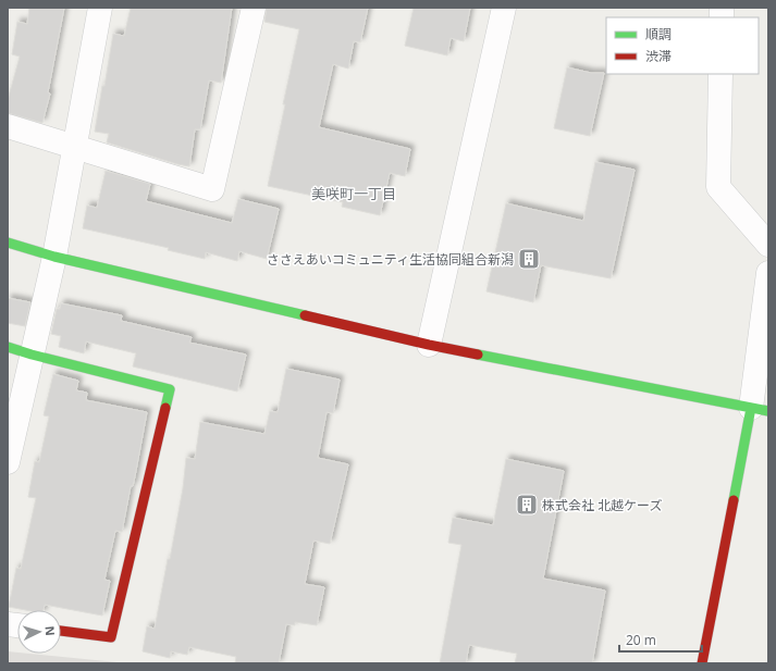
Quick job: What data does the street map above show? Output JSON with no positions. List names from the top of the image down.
{
  "districts": ["美咲町一丁目"],
  "places": {
    "building": ["ささえあいコミュニティ生活協同組合新潟", "株式会社 北越ケーズ"]
  },
  "legend": ["順調", "渋滞"],
  "scale_bar": "20 m",
  "north": "right"
}
